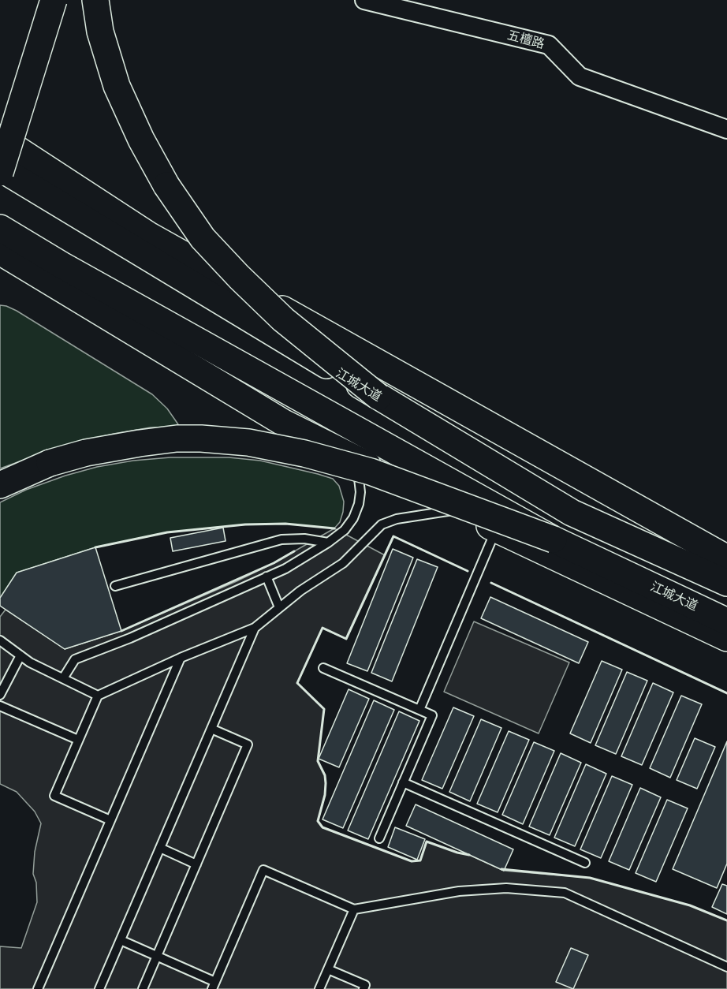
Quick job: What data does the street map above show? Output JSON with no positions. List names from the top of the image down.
{
  "streets": {
    "main road": ["江城大道"],
    "street": ["五檀路"]
  }
}
